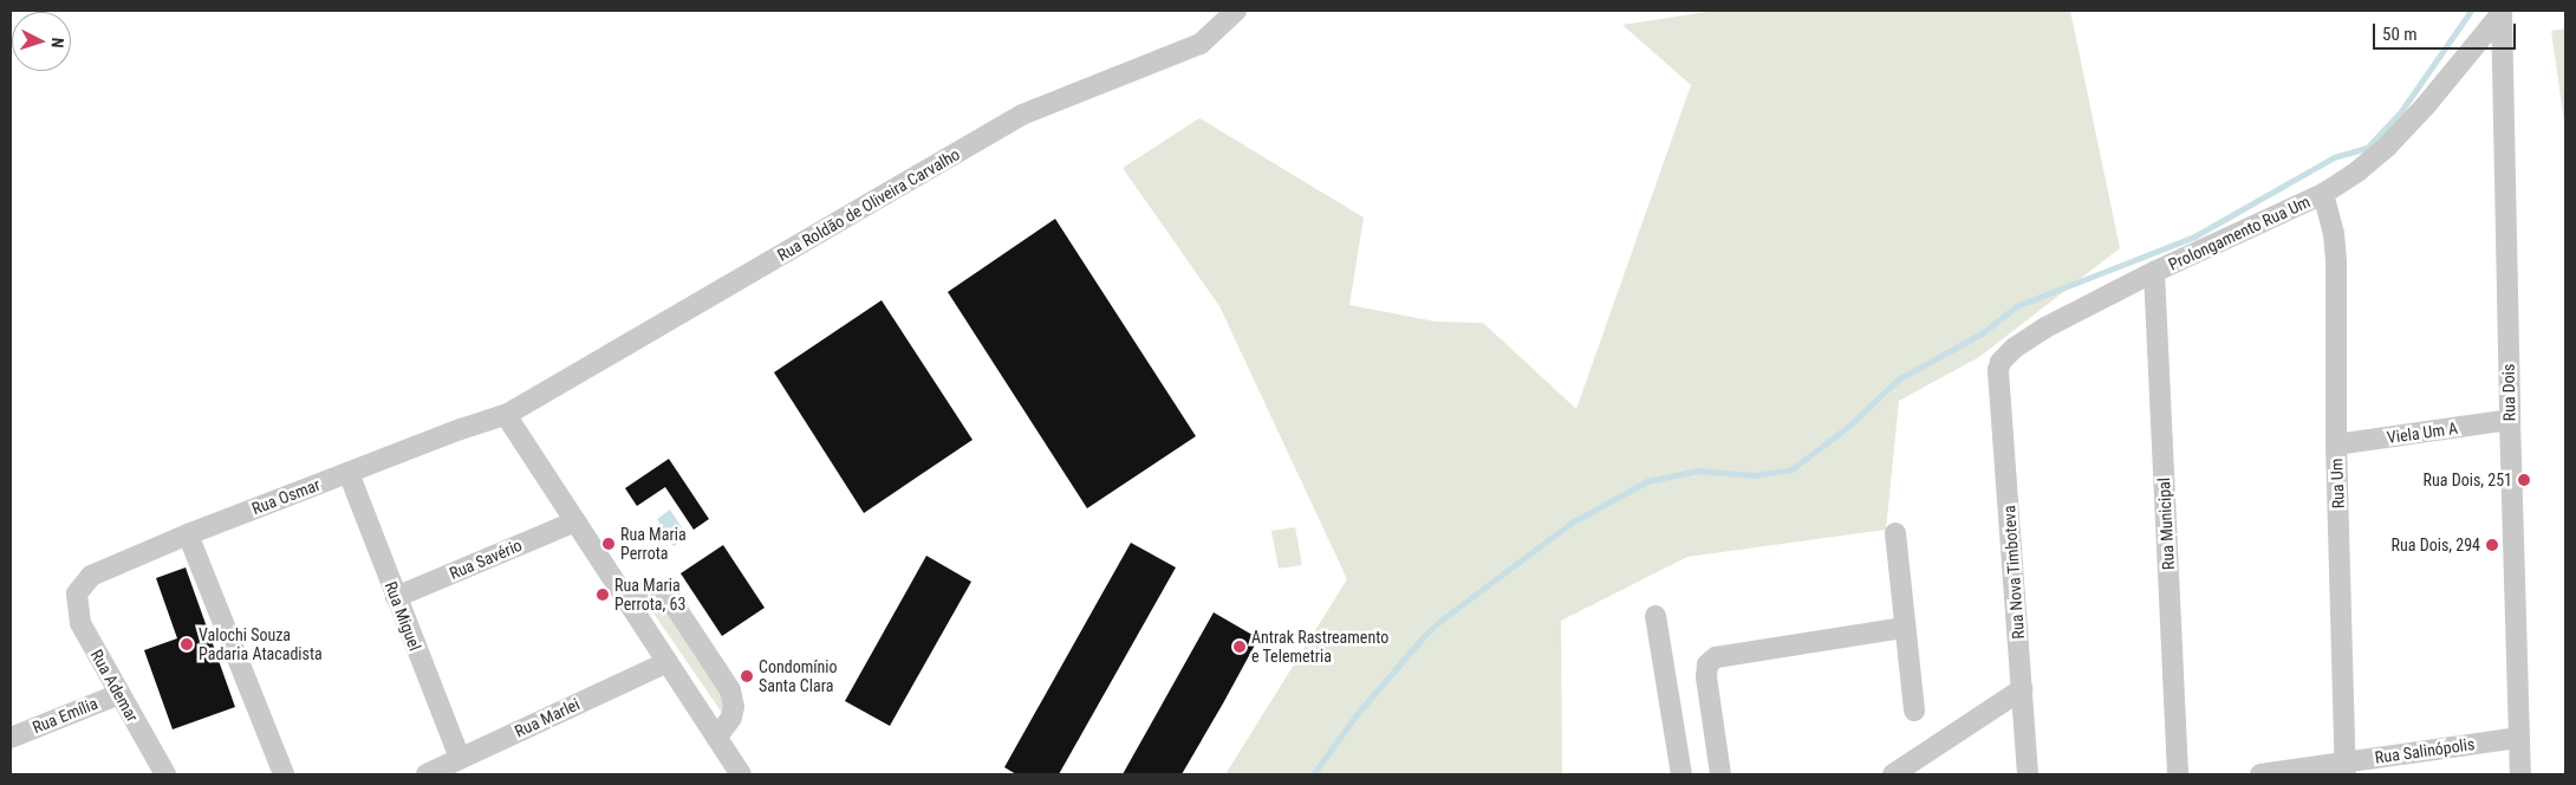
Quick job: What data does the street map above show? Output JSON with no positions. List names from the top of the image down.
{
  "streets": {
    "street": [
      "Rua Roldão de Oliveira Carvalho",
      "Prolongamento Rua Um",
      "Rua Dois",
      "Viela Um A",
      "Rua Um",
      "Rua Osmar",
      "Rua Municipal",
      "Rua Savério",
      "Rua Nova Timboteva",
      "Rua Miguel",
      "Rua Ademar",
      "Rua Emília",
      "Rua Marlei",
      "Rua Salinópolis"
    ]
  },
  "crossings": [
    ["Rua Roldão de Oliveira Carvalho", "Rua Osmar"],
    ["Prolongamento Rua Um", "Rua Dois"],
    ["Prolongamento Rua Um", "Rua Um"],
    ["Prolongamento Rua Um", "Rua Municipal"],
    ["Prolongamento Rua Um", "Rua Nova Timboteva"],
    ["Rua Dois", "Viela Um A"],
    ["Rua Dois", "Rua Salinópolis"],
    ["Viela Um A", "Rua Um"],
    ["Rua Um", "Rua Salinópolis"],
    ["Rua Osmar", "Rua Miguel"],
    ["Rua Osmar", "Rua Ademar"],
    ["Rua Savério", "Rua Miguel"],
    ["Rua Miguel", "Rua Marlei"],
    ["Rua Ademar", "Rua Emília"]
  ],
  "places": [
    "Rua Dois, 251",
    "Rua Maria Perrota",
    "Rua Dois, 294",
    "Rua Maria Perrota, 63",
    "Valochi Souza Padaria Atacadista",
    "Antrak Rastreamento e Telemetria",
    "Condomínio Santa Clara"
  ],
  "scale_bar": "50 m",
  "north": "right"
}
